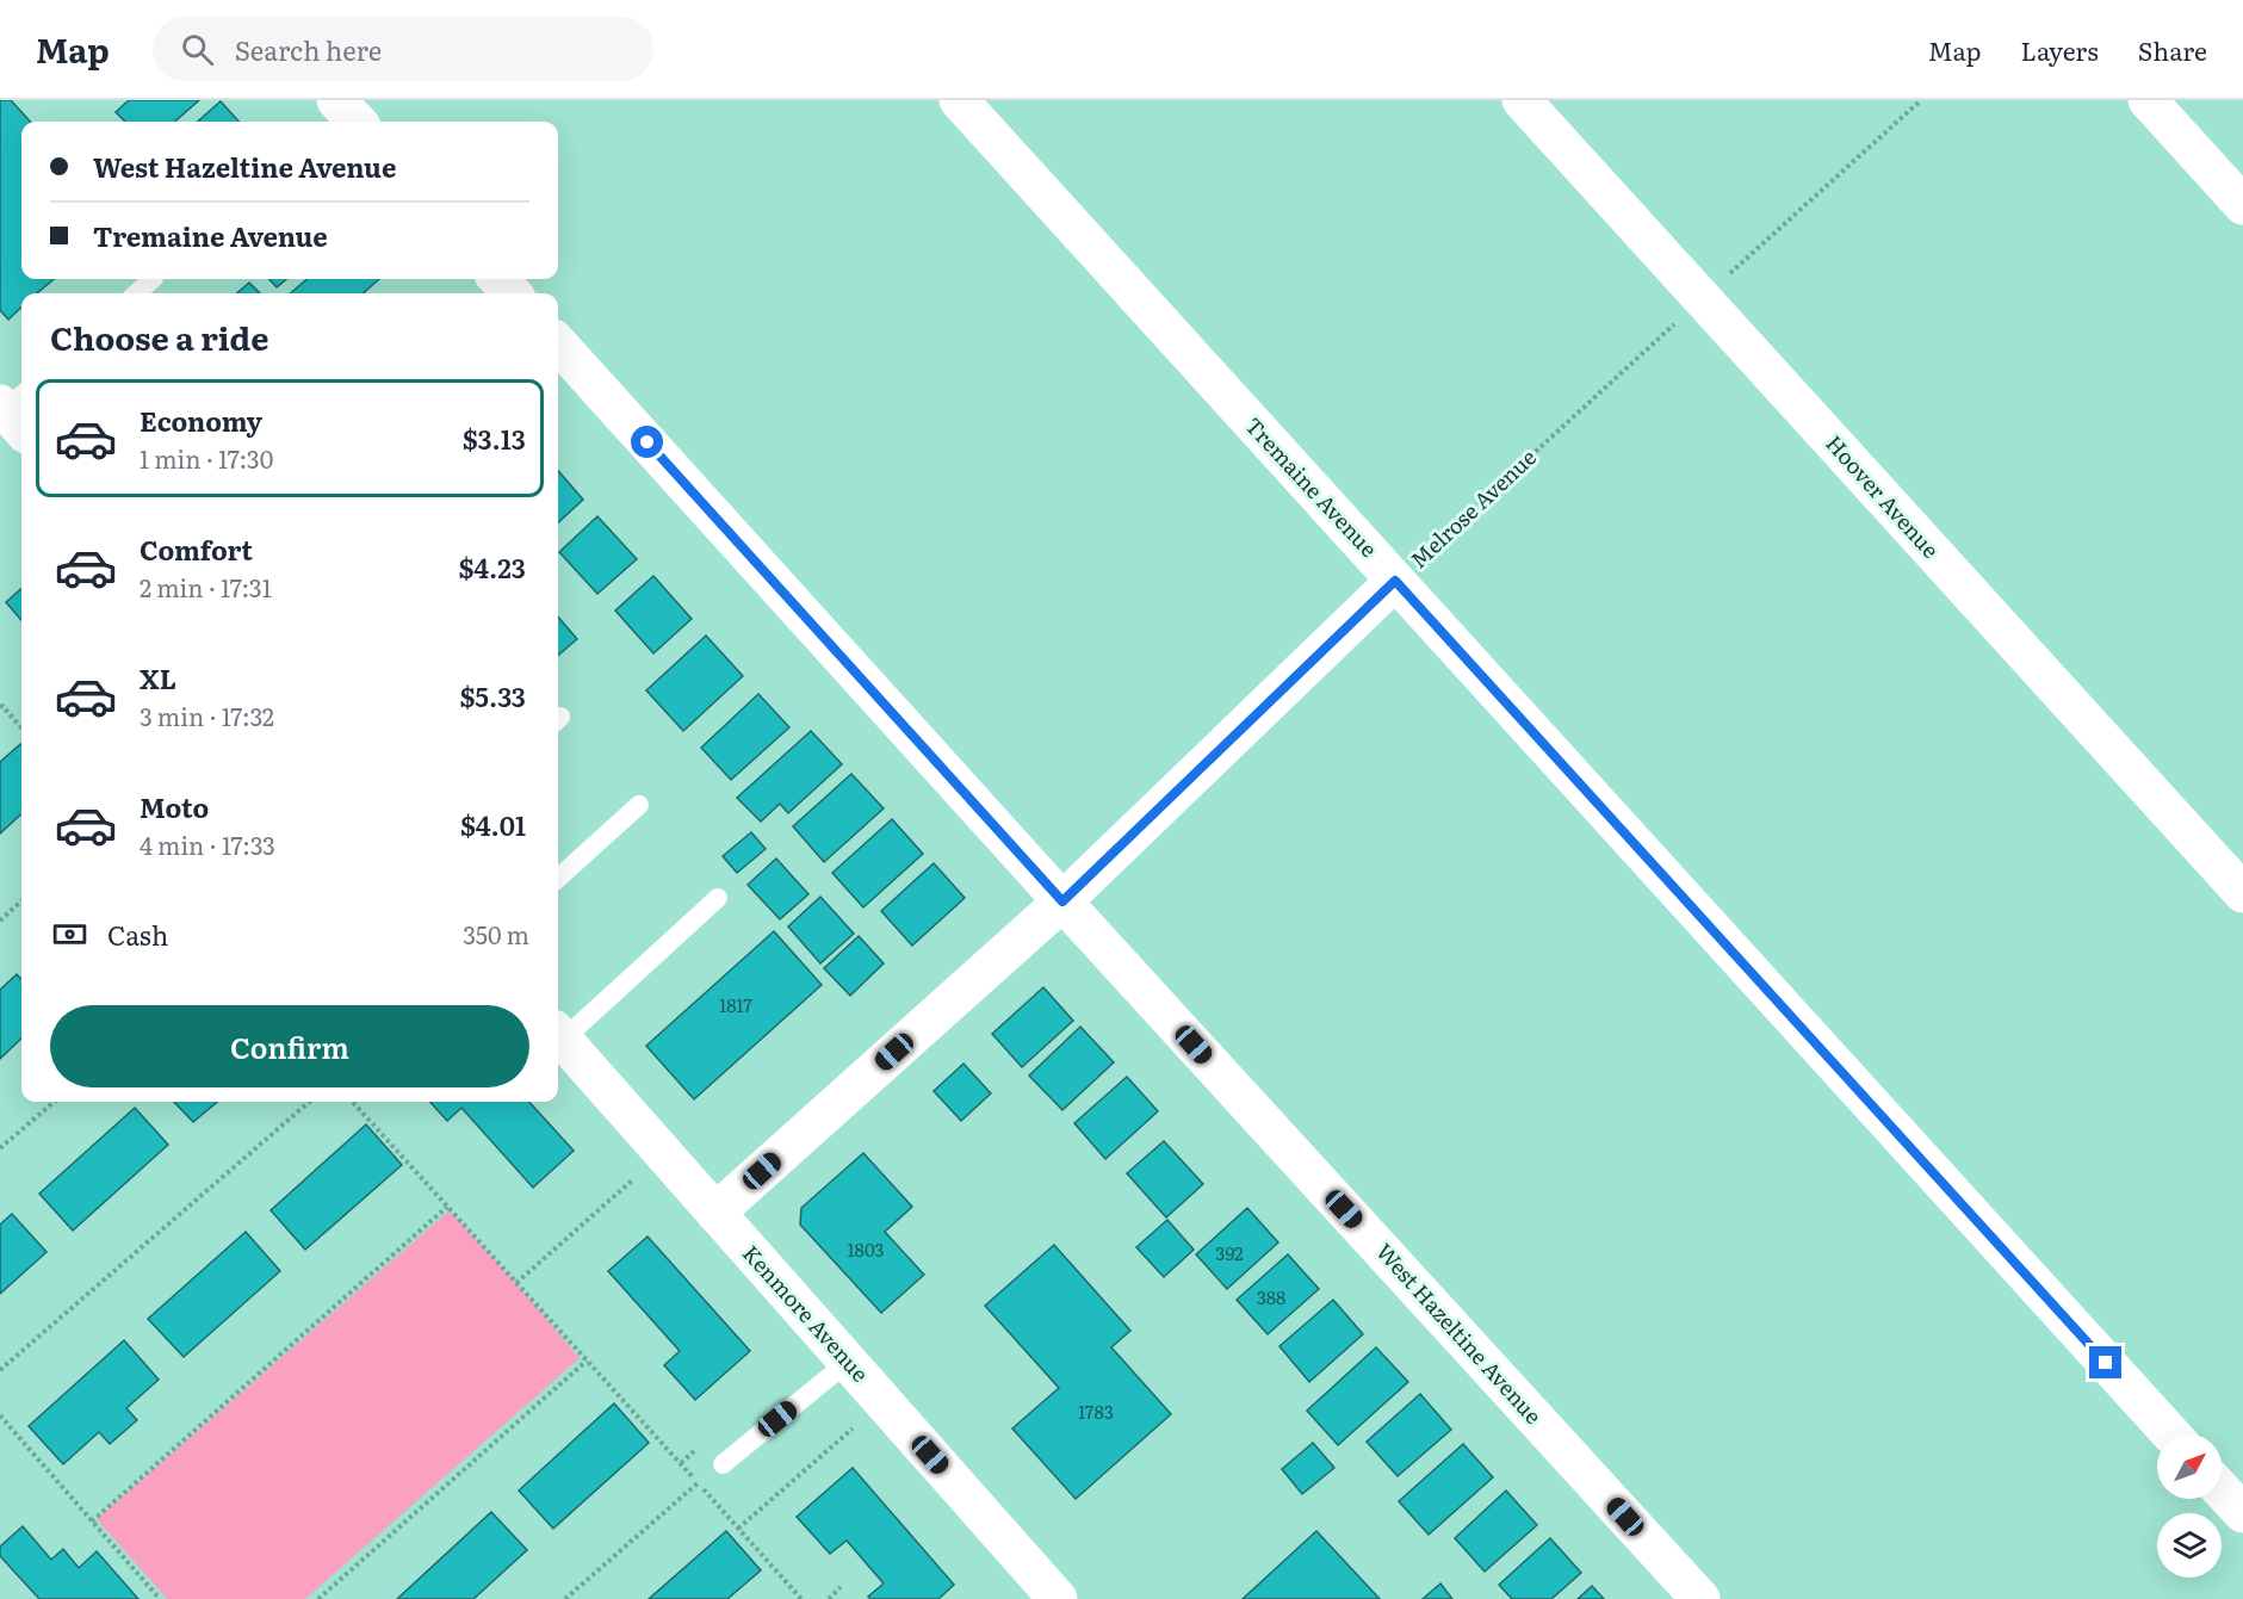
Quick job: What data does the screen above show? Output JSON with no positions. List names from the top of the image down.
{
  "streets": {
    "street": [
      "Tremaine Avenue",
      "Hoover Avenue",
      "Melrose Avenue",
      "Kenmore Avenue",
      "West Hazeltine Avenue"
    ]
  },
  "crossings": [
    ["Tremaine Avenue", "Melrose Avenue"],
    ["Hoover Avenue", "Melrose Avenue"],
    ["Melrose Avenue", "Kenmore Avenue"],
    ["Melrose Avenue", "West Hazeltine Avenue"]
  ],
  "house_numbers": [
    "1817",
    "1803",
    "392",
    "388",
    "1783"
  ],
  "north": "top right",
  "page": {
    "header": "Map",
    "search": "Search here",
    "nav": ["Map", "Layers", "Share"],
    "banner": ["West Hazeltine Avenue", "Tremaine Avenue"],
    "heading": "Choose a ride",
    "list": [
      {
        "name": "Economy",
        "note": "1 min · 17:30",
        "value": "$3.13"
      },
      {
        "name": "Comfort",
        "note": "2 min · 17:31",
        "value": "$4.23"
      },
      {
        "name": "XL",
        "note": "3 min · 17:32",
        "value": "$5.33"
      },
      {
        "name": "Moto",
        "note": "4 min · 17:33",
        "value": "$4.01"
      }
    ],
    "pay": ["Cash", "350 m"],
    "buttons": "Confirm"
  }
}
